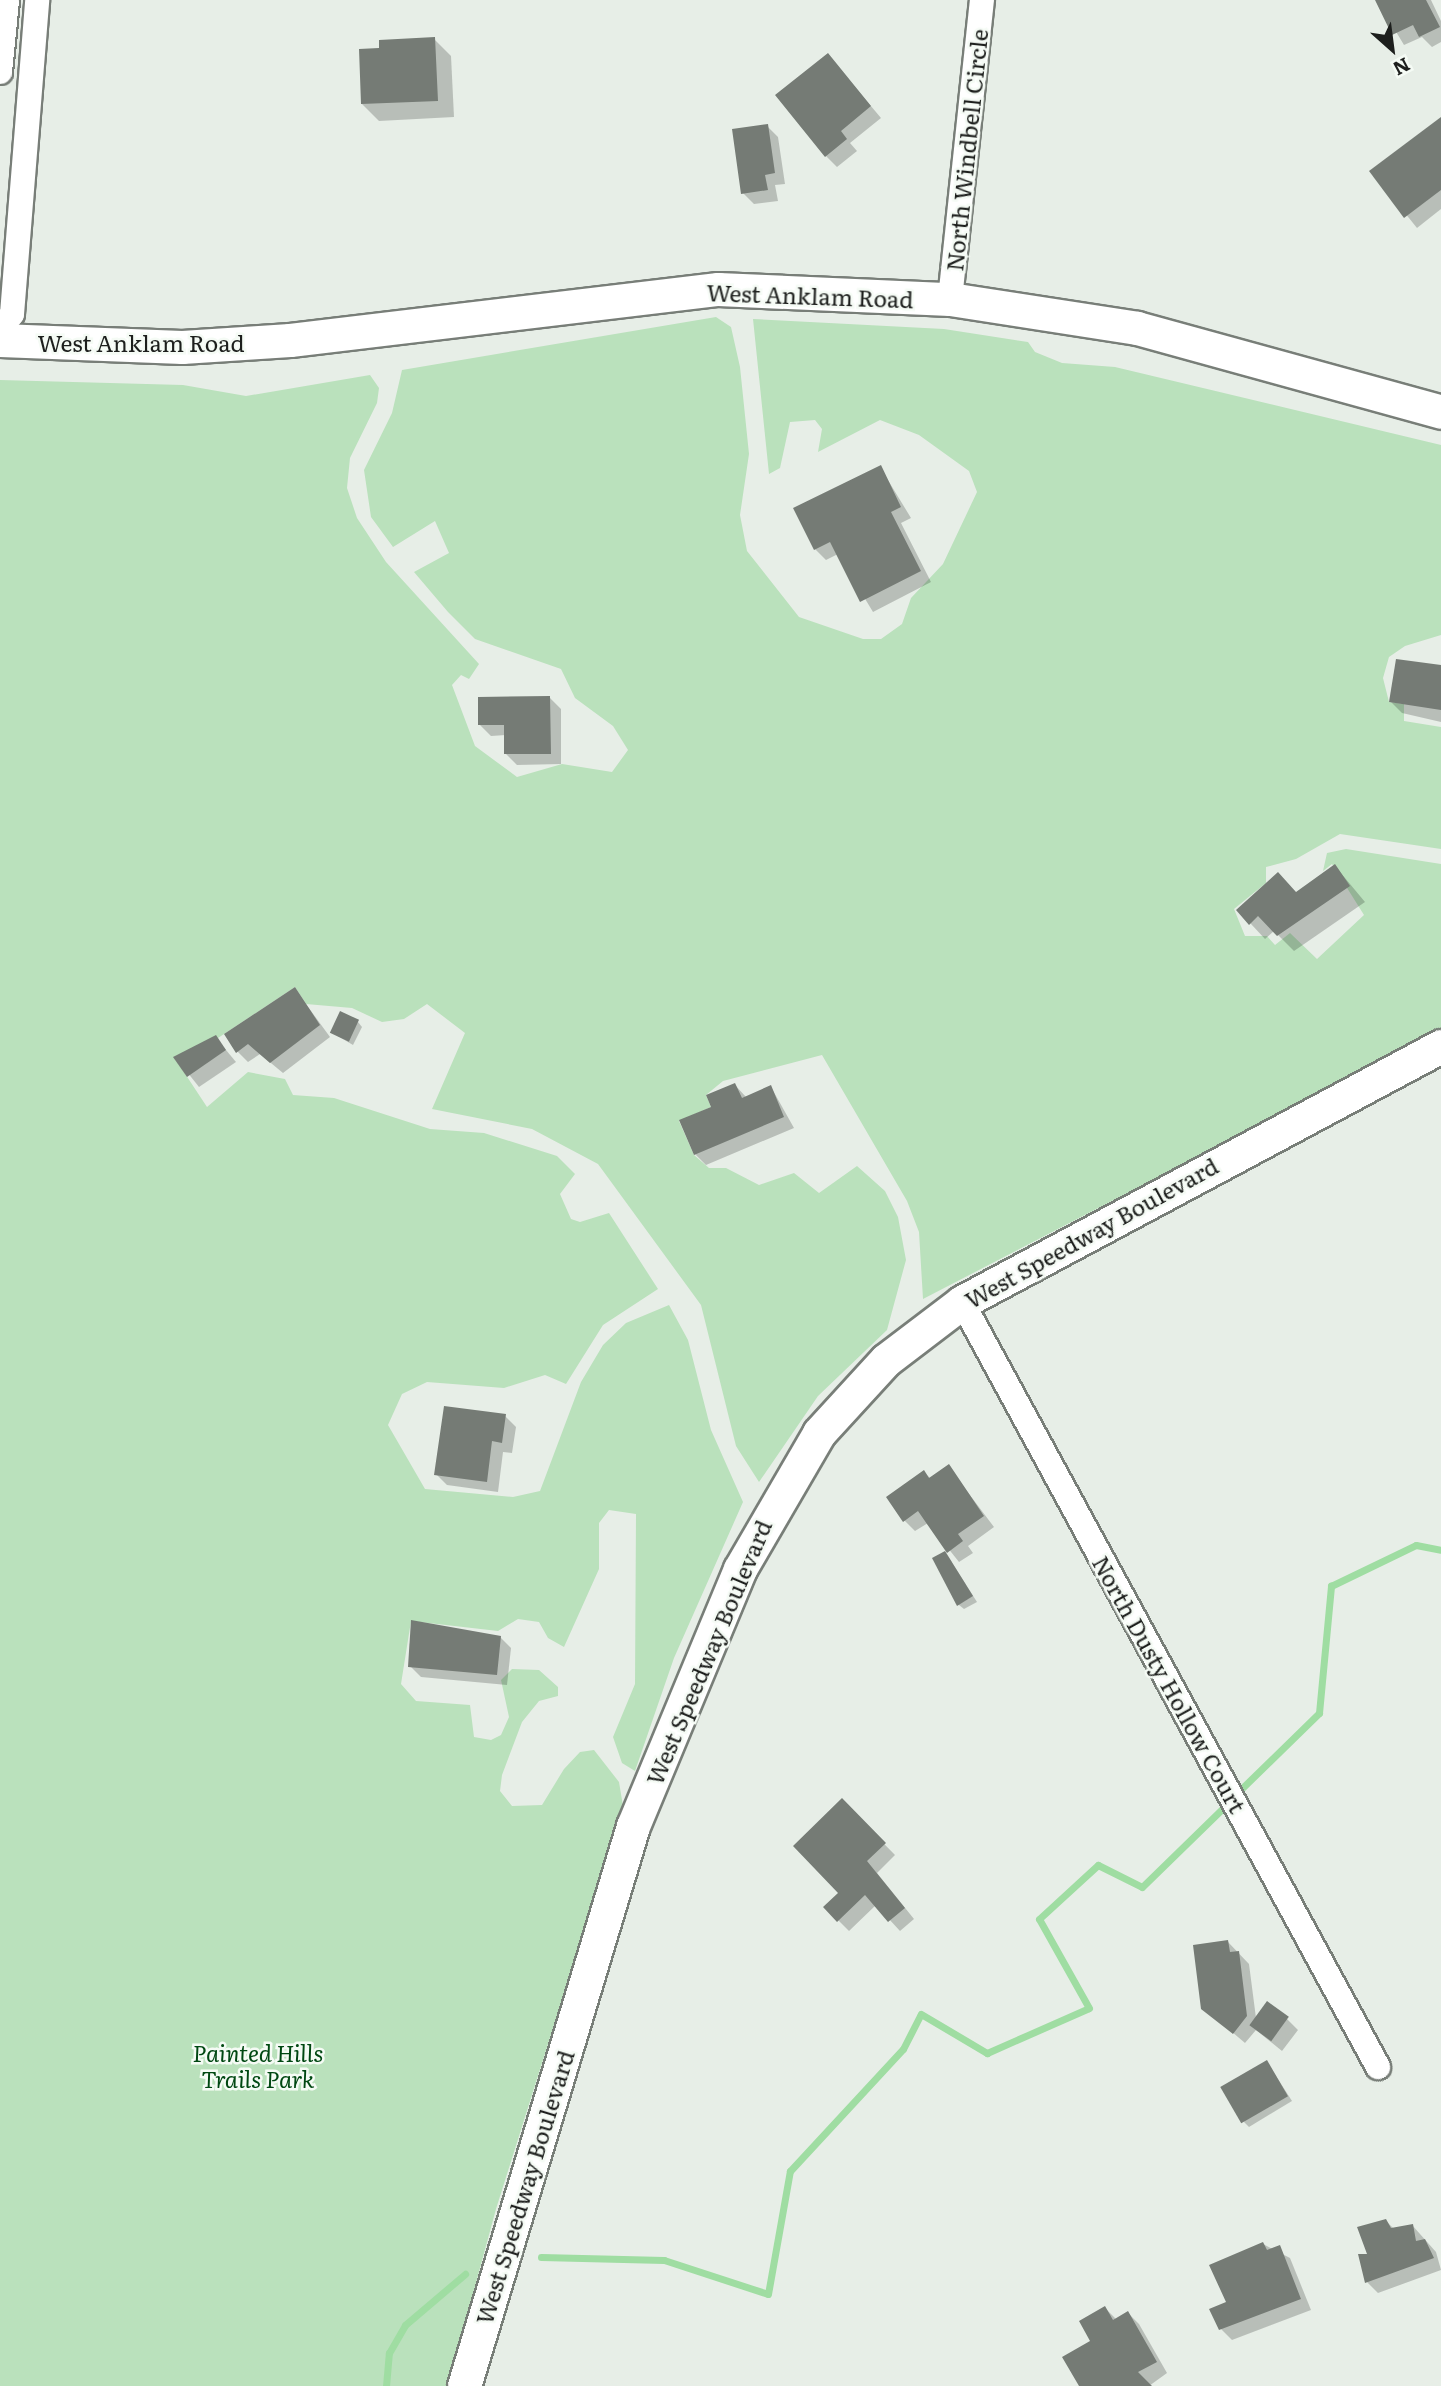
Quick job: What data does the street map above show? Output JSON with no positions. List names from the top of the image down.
{
  "streets": {
    "main road": ["West Anklam Road", "West Speedway Boulevard"],
    "street": ["North Windbell Circle", "North Dusty Hollow Court"]
  },
  "crossings": [
    ["North Windbell Circle", "West Anklam Road"],
    ["West Speedway Boulevard", "North Dusty Hollow Court"]
  ],
  "parks": ["Painted Hills Trails Park"],
  "north": "bottom right"
}
